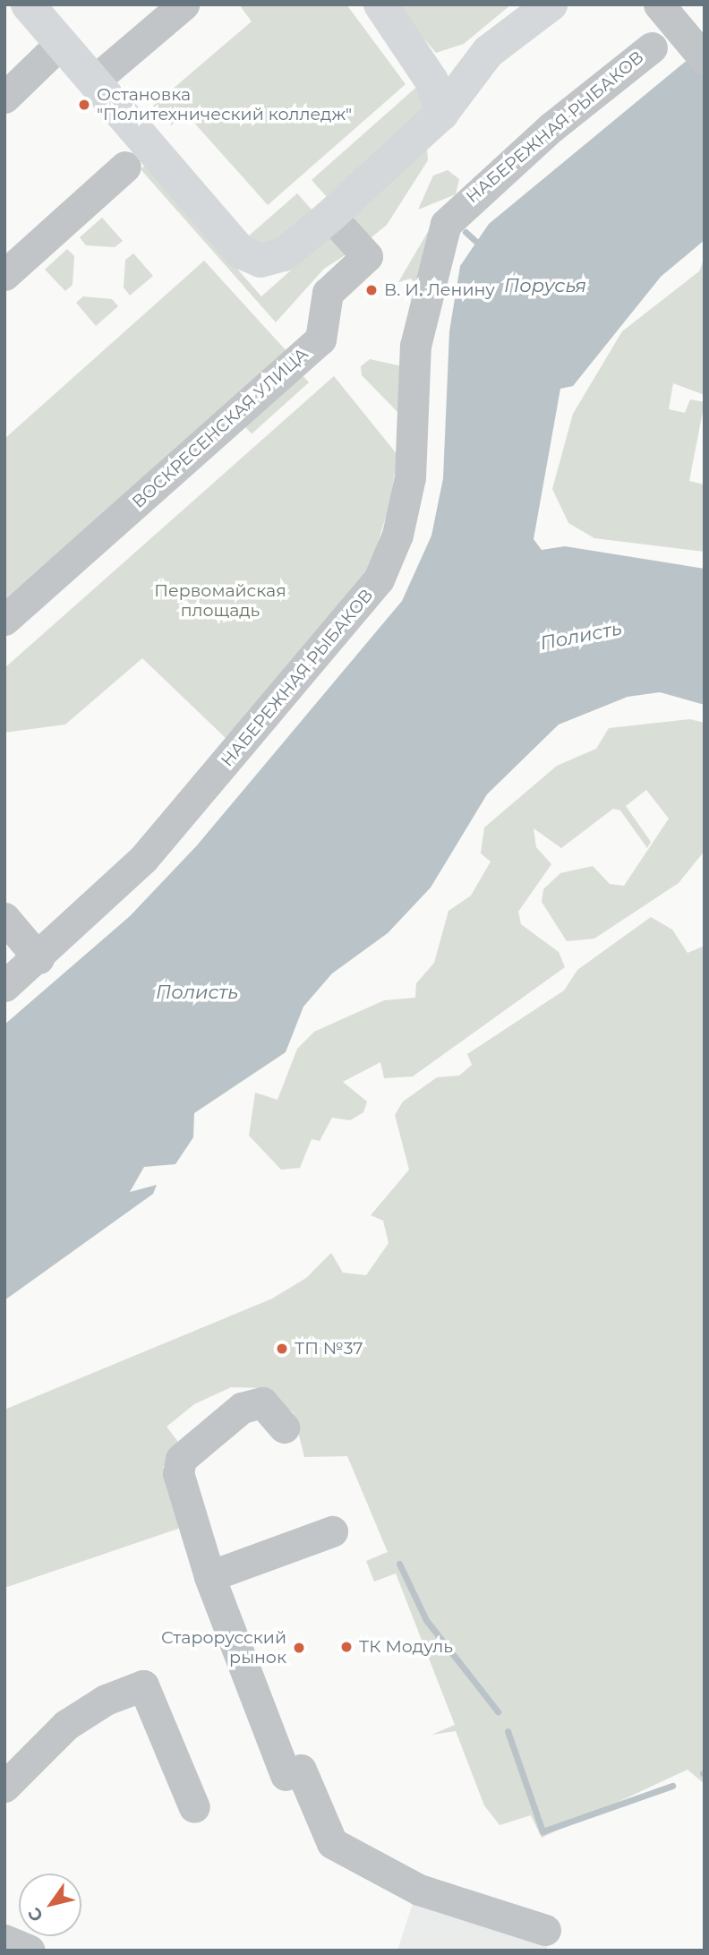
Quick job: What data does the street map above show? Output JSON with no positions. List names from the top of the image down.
{
  "streets": {
    "street": ["НАБЕРЕЖНАЯ РЫБАКОВ", "ВОСКРЕСЕНСКАЯ УЛИЦА"]
  },
  "water": ["Порусья", "Полисть"],
  "parks": ["Первомайская площадь"],
  "places": [
    "Остановка \"Политехнический колледж\"",
    "В. И. Ленину",
    "ТП №37",
    "ТК Модуль",
    "Старорусский рынок"
  ],
  "north": "bottom left"
}
